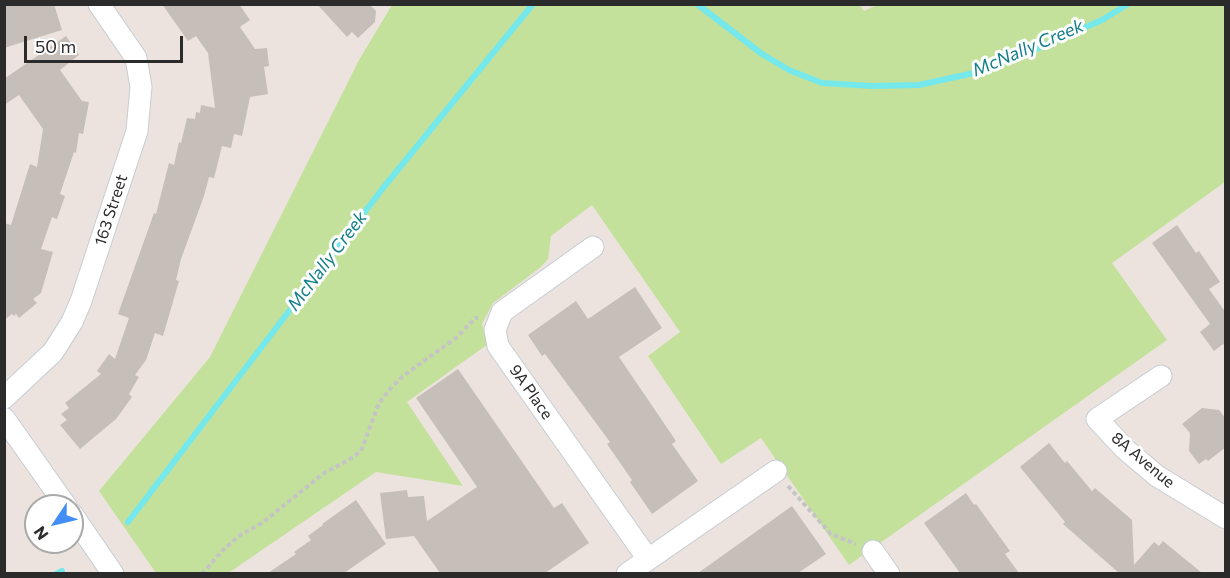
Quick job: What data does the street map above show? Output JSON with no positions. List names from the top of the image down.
{
  "streets": {
    "street": ["163 Street", "9A Place", "8A Avenue"]
  },
  "water": ["McNally Creek"],
  "scale_bar": "50 m",
  "north": "bottom left"
}
